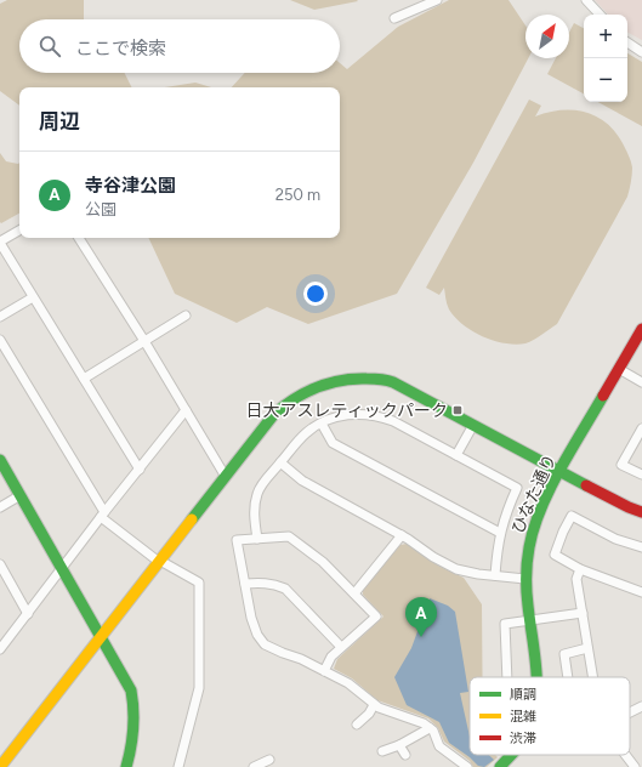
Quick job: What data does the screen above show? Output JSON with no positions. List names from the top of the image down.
{
  "streets": {
    "street": ["ひなた通り"]
  },
  "places": {
    "transit": ["日大アスレティックパーク"]
  },
  "legend": ["順調", "混雑", "渋滞"],
  "north": "top right",
  "page": {
    "map_buttons": ["+", "−"],
    "search": "ここで検索",
    "heading": "周辺",
    "list": [
      {
        "mark": "A",
        "name": "寺谷津公園",
        "note": "公園",
        "value": "250 m"
      }
    ],
    "pins": "A"
  }
}
